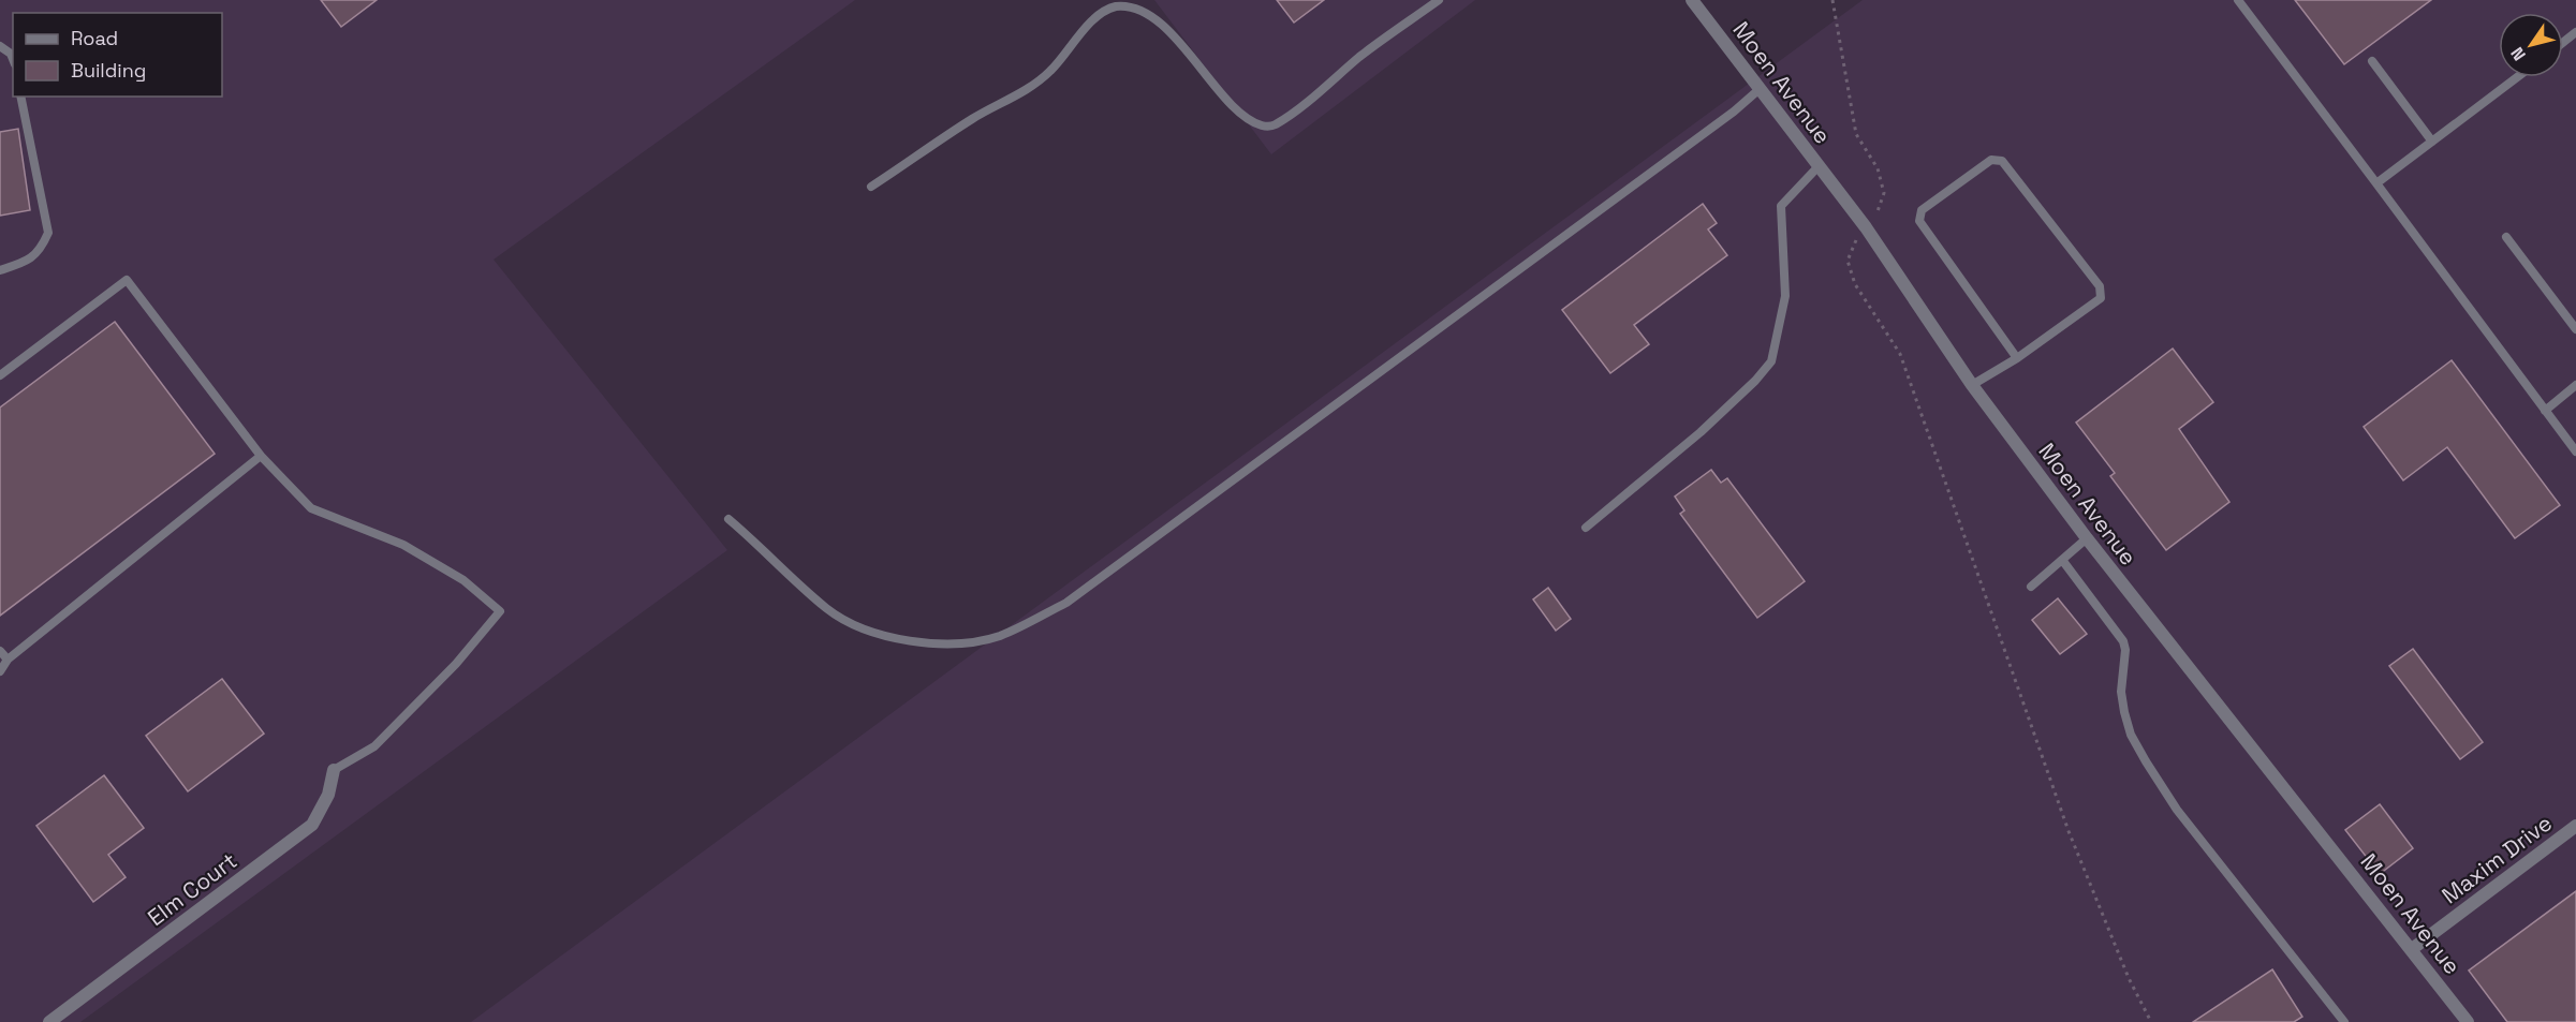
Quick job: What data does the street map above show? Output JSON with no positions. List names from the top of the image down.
{
  "streets": {
    "street": ["Moen Avenue", "Maxim Drive", "Elm Court"]
  },
  "crossings": [
    ["Moen Avenue", "Maxim Drive"]
  ],
  "legend": ["Road", "Building"],
  "north": "bottom left"
}
